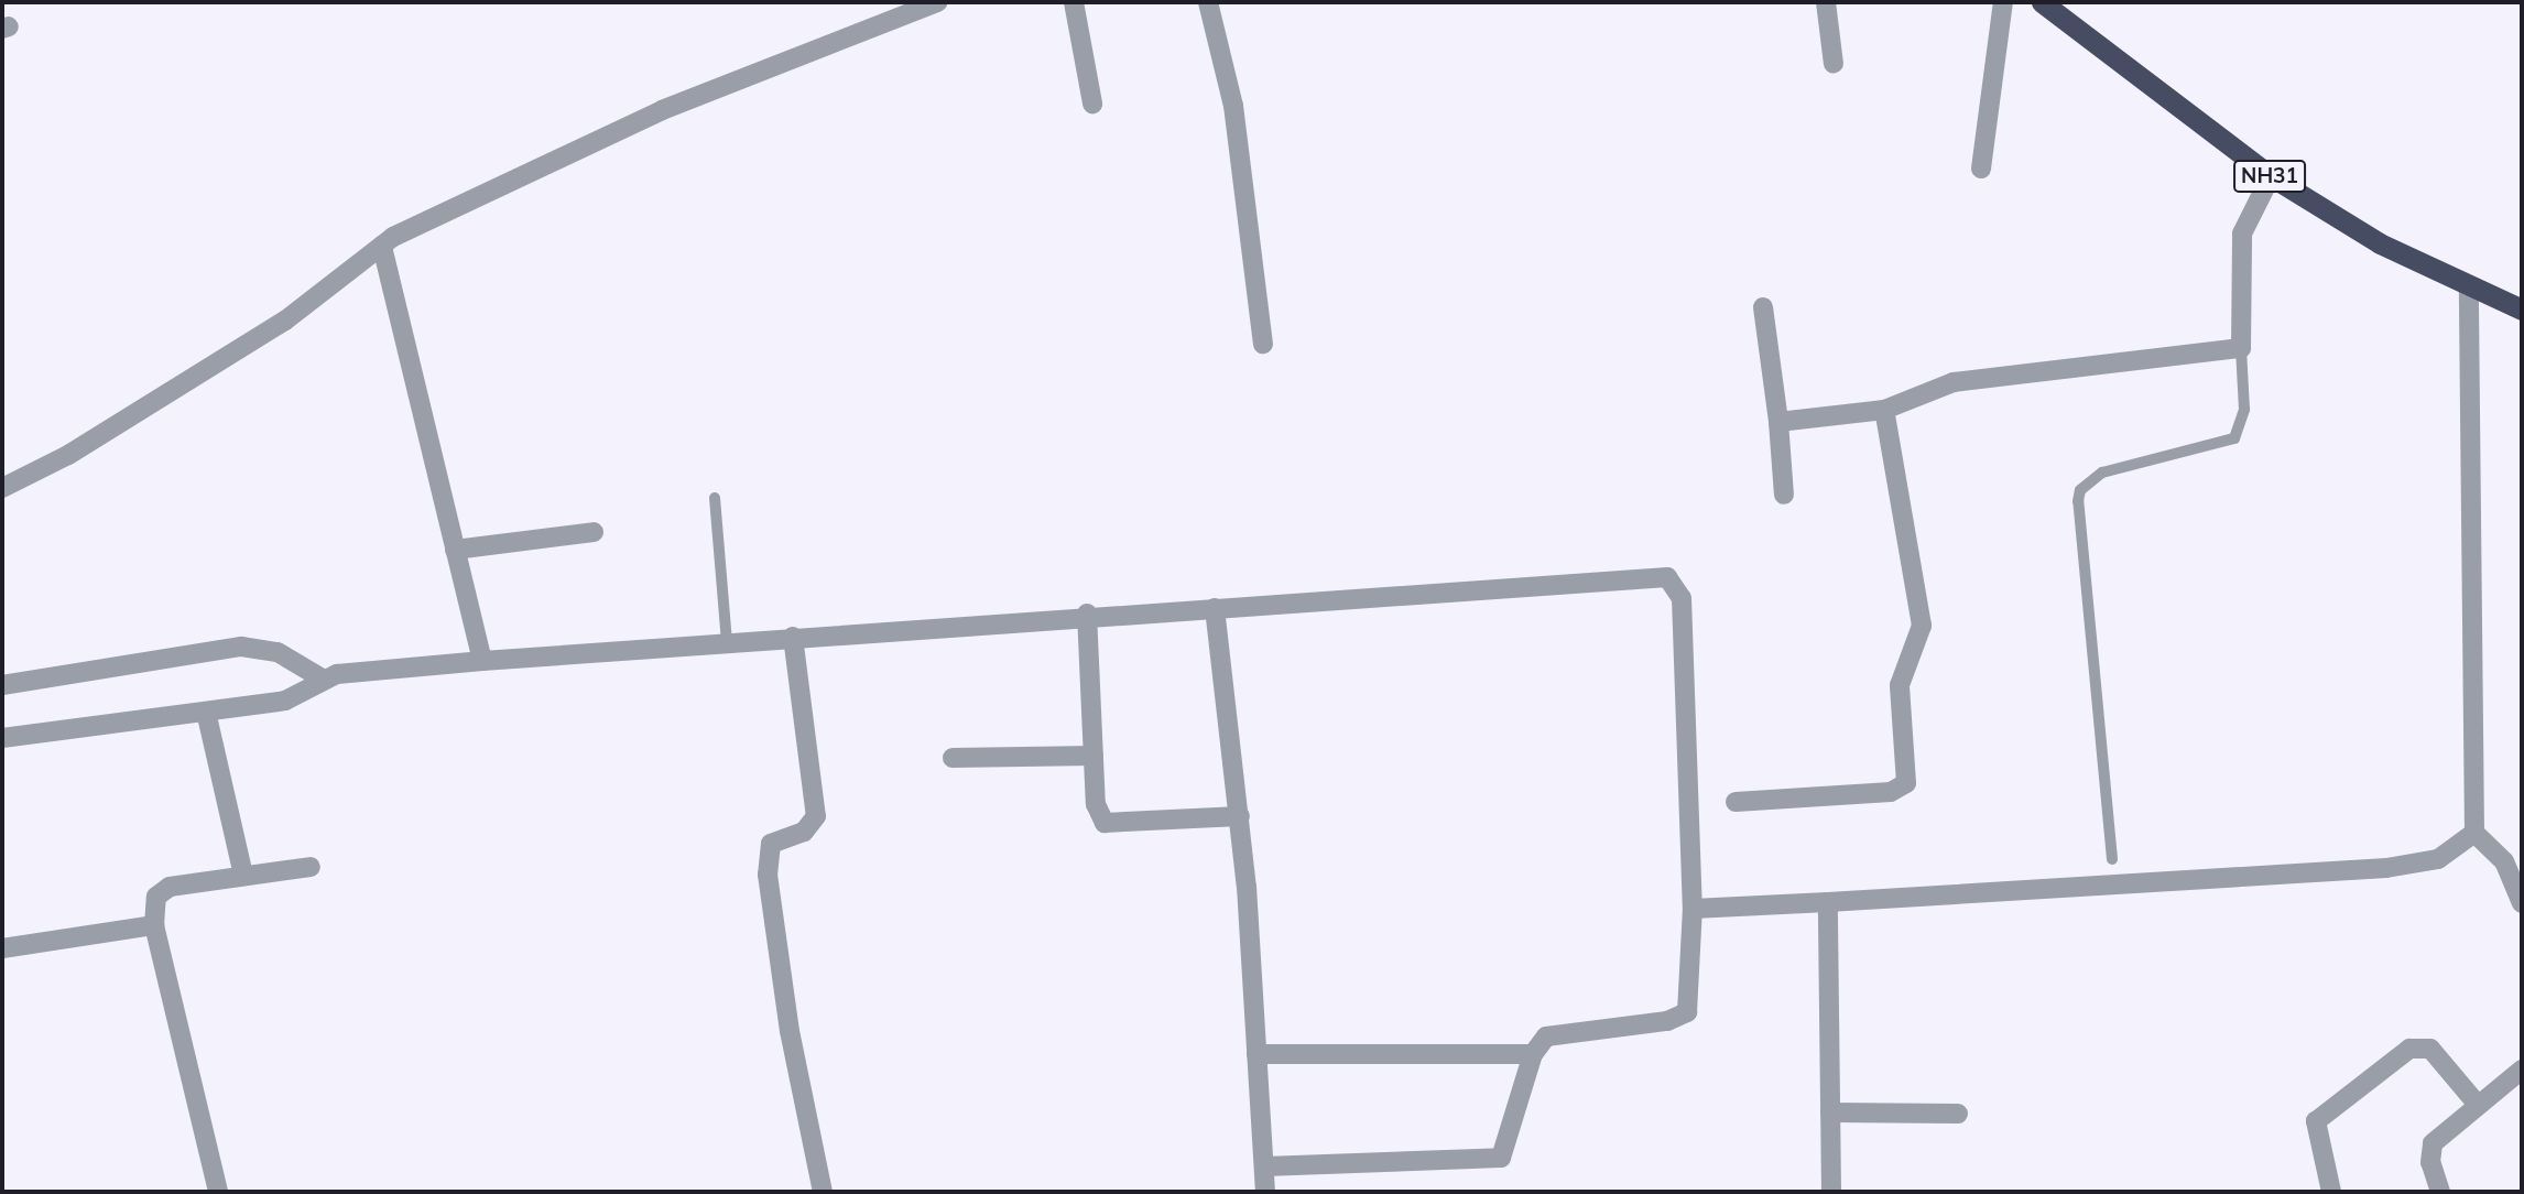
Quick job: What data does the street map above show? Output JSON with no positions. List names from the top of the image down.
{
  "streets": {
    "highway": ["NH31"]
  }
}
